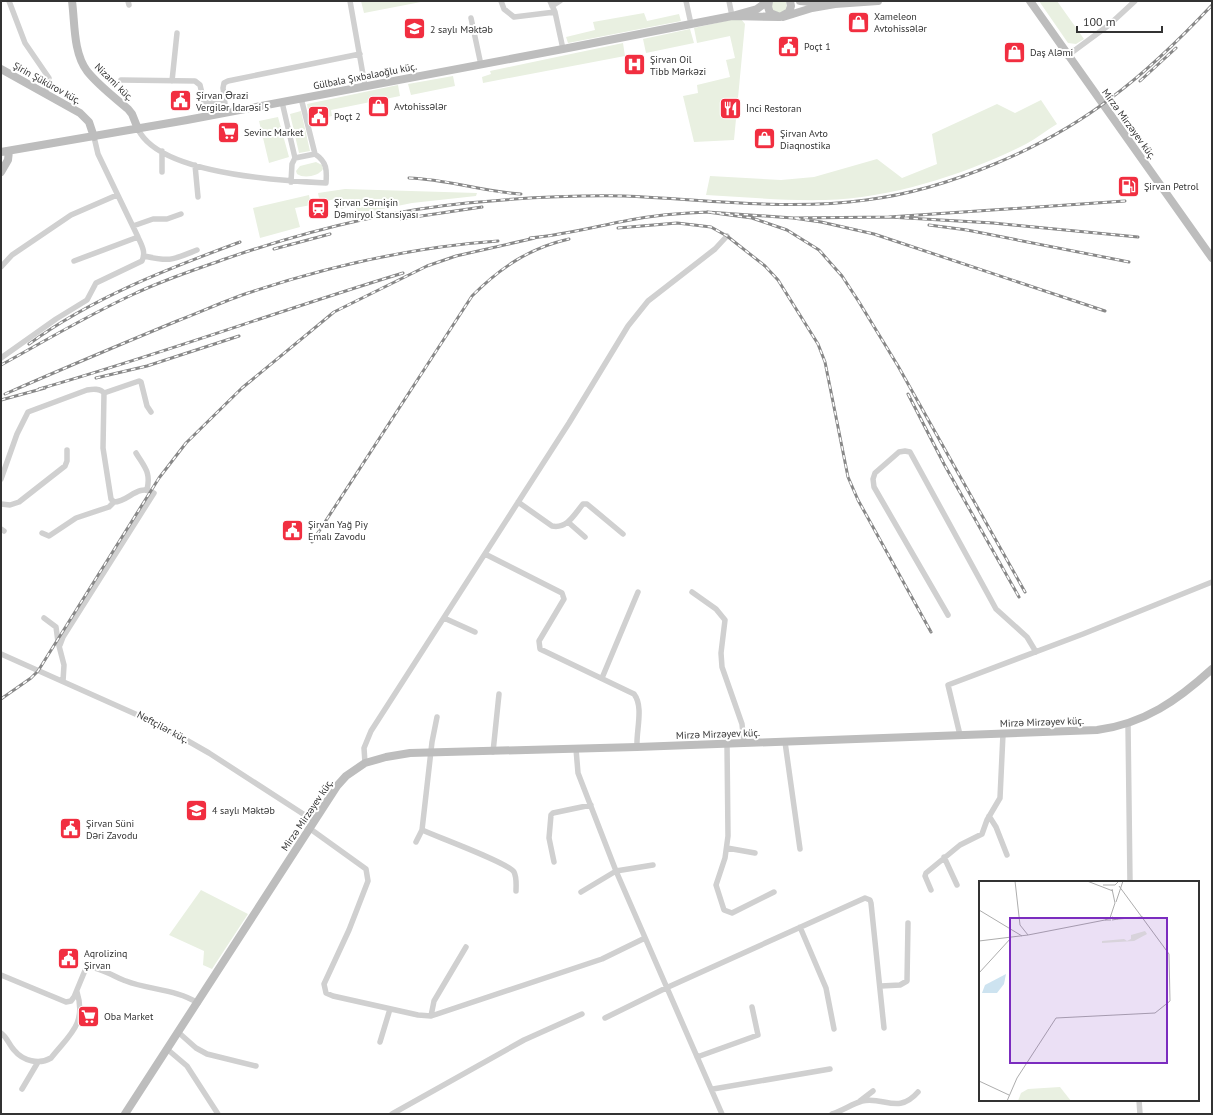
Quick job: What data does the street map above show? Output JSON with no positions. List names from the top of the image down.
{
  "streets": {
    "main road": [
      "Gülbala Şıxbalaoğlu küç.",
      "Nizami küç.",
      "Şirin Şükürov küç.",
      "Mirzə Mirzəyev küç."
    ],
    "street": ["Neftçilər küç."]
  },
  "crossings": [
    ["Gülbala Şıxbalaoğlu küç.", "Nizami küç."],
    ["Gülbala Şıxbalaoğlu küç.", "Şirin Şükürov küç."],
    ["Mirzə Mirzəyev küç.", "Neftçilər küç."]
  ],
  "places": {
    "shop": [
      "Xameleon Avtohissələr",
      "Daş Aləmi",
      "Avtohissələr",
      "Şirvan Avto Diaqnostika"
    ],
    "school or university": ["2 saylı Məktəb", "4 saylı Məktəb"],
    "public building": [
      "Poçt 1",
      "Şirvan Ərazi Vergilər İdarəsi 5",
      "Poçt 2",
      "Şirvan Yağ Piy Emalı Zavodu",
      "Şirvan Süni Dəri Zavodu",
      "Aqrolizinq Şirvan"
    ],
    "hospital": ["Şirvan Oil Tibb Mərkəzi"],
    "restaurant": ["İnci Restoran"],
    "supermarket": ["Sevinc Market", "Oba Market"],
    "fuel station": ["Şirvan Petrol"],
    "station": ["Şirvan Sərnişin Dəmiryol Stansiyası"]
  },
  "scale_bar": "100 m"
}
